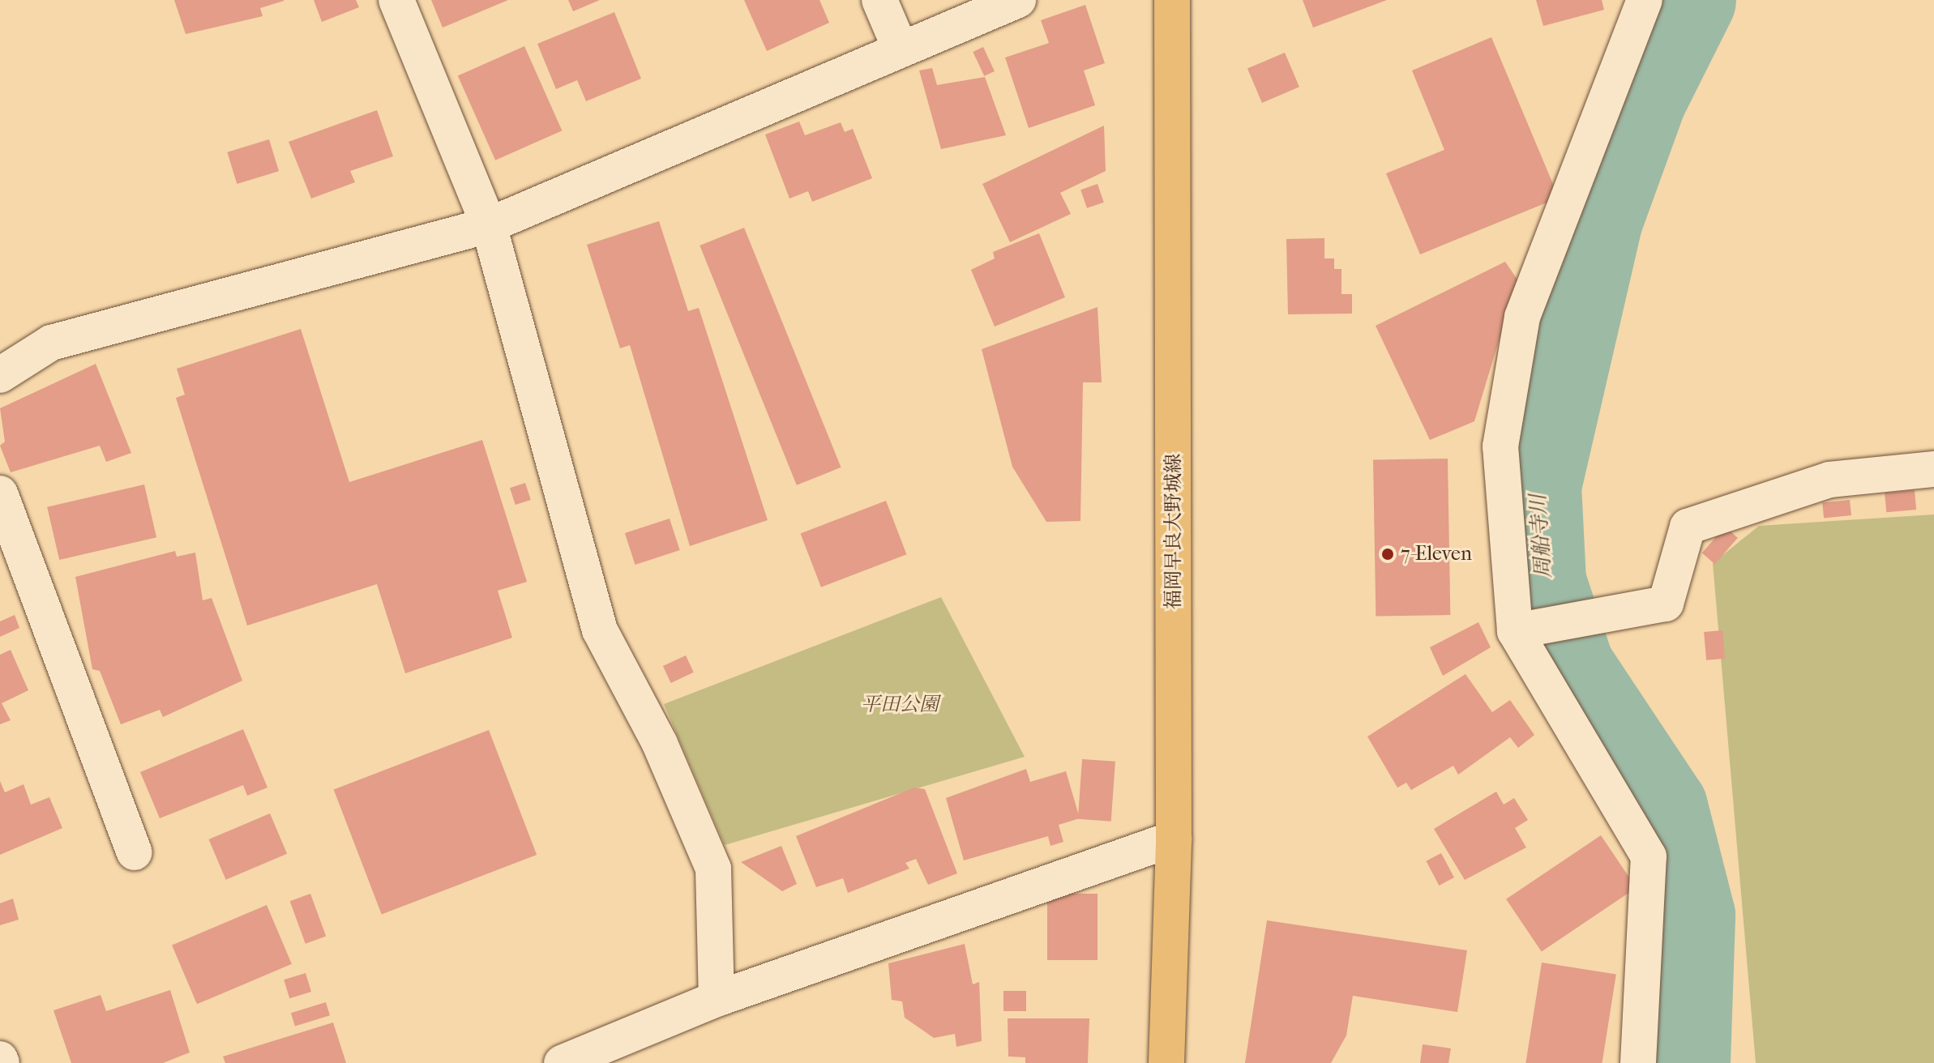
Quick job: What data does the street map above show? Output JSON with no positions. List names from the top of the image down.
{
  "streets": {
    "main road": ["福岡早良大野城線"]
  },
  "water": ["周船寺川"],
  "parks": ["平田公園"],
  "places": ["7-Eleven"]
}
